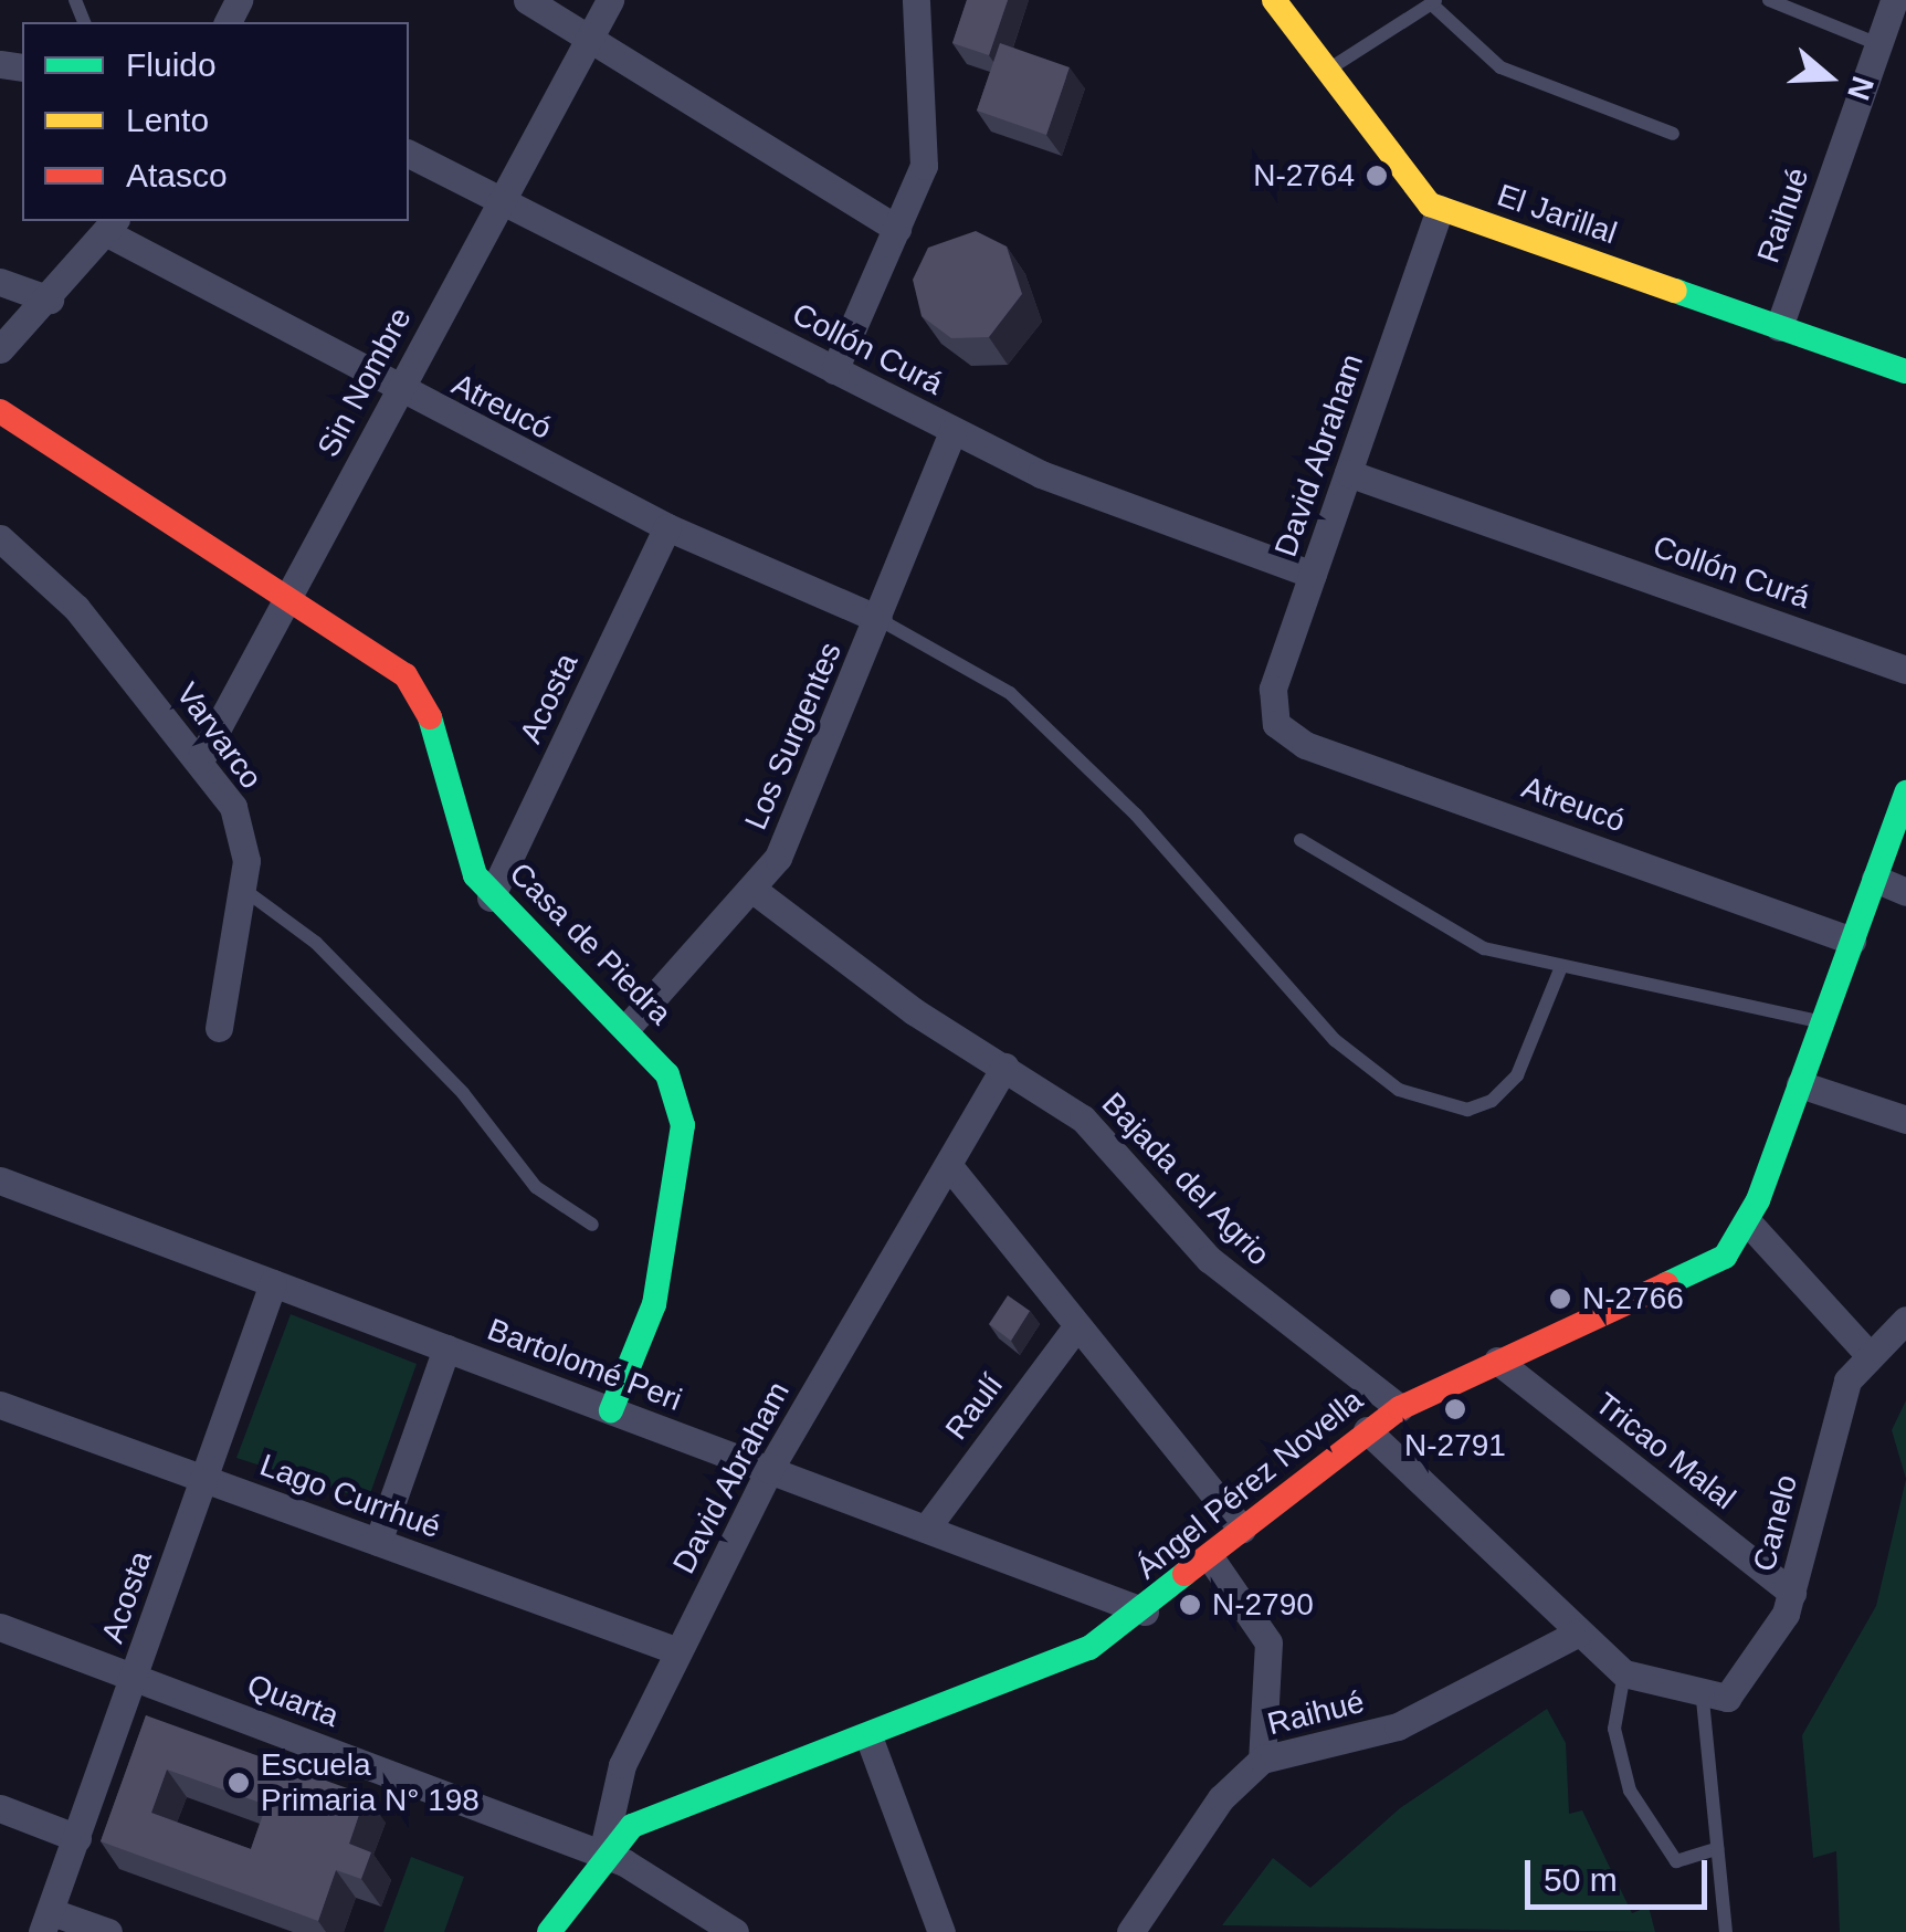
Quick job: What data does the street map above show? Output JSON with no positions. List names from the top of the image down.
{
  "streets": {
    "street": [
      "El Jarillal",
      "Raihué",
      "Collón Curá",
      "Sin Nombre",
      "Atreucó",
      "David Abraham",
      "Acosta",
      "Varvarco",
      "Los Surgentes",
      "Casa de Piedra",
      "Bajada del Agrio",
      "Bartolomé Peri",
      "Raulí",
      "Tricao Malal",
      "Ángel Pérez Novella",
      "Lago Currhué",
      "Canelo",
      "Quarta"
    ]
  },
  "crossings": [
    ["El Jarillal", "Raihué"],
    ["El Jarillal", "David Abraham"],
    ["Collón Curá", "Sin Nombre"],
    ["Collón Curá", "David Abraham"],
    ["Collón Curá", "Los Surgentes"],
    ["Sin Nombre", "Atreucó"],
    ["Sin Nombre", "Varvarco"],
    ["Sin Nombre", "Casa de Piedra"],
    ["Atreucó", "David Abraham"],
    ["Atreucó", "Acosta"],
    ["Atreucó", "Los Surgentes"],
    ["Atreucó", "Ángel Pérez Novella"],
    ["David Abraham", "Bajada del Agrio"],
    ["David Abraham", "Bartolomé Peri"],
    ["David Abraham", "Ángel Pérez Novella"],
    ["David Abraham", "Lago Currhué"],
    ["David Abraham", "Quarta"],
    ["Acosta", "Casa de Piedra"],
    ["Acosta", "Bartolomé Peri"],
    ["Acosta", "Lago Currhué"],
    ["Acosta", "Quarta"],
    ["Los Surgentes", "Casa de Piedra"],
    ["Los Surgentes", "Bajada del Agrio"],
    ["Casa de Piedra", "Bartolomé Peri"],
    ["Bajada del Agrio", "Ángel Pérez Novella"],
    ["Bartolomé Peri", "Raulí"],
    ["Bartolomé Peri", "Ángel Pérez Novella"],
    ["Tricao Malal", "Ángel Pérez Novella"],
    ["Tricao Malal", "Canelo"],
    ["Ángel Pérez Novella", "Quarta"]
  ],
  "places": [
    "N-2764",
    "N-2766",
    "N-2791",
    "N-2790",
    "Escuela Primaria N° 198"
  ],
  "legend": ["Fluido", "Lento", "Atasco"],
  "scale_bar": "50 m",
  "north": "right"
}
